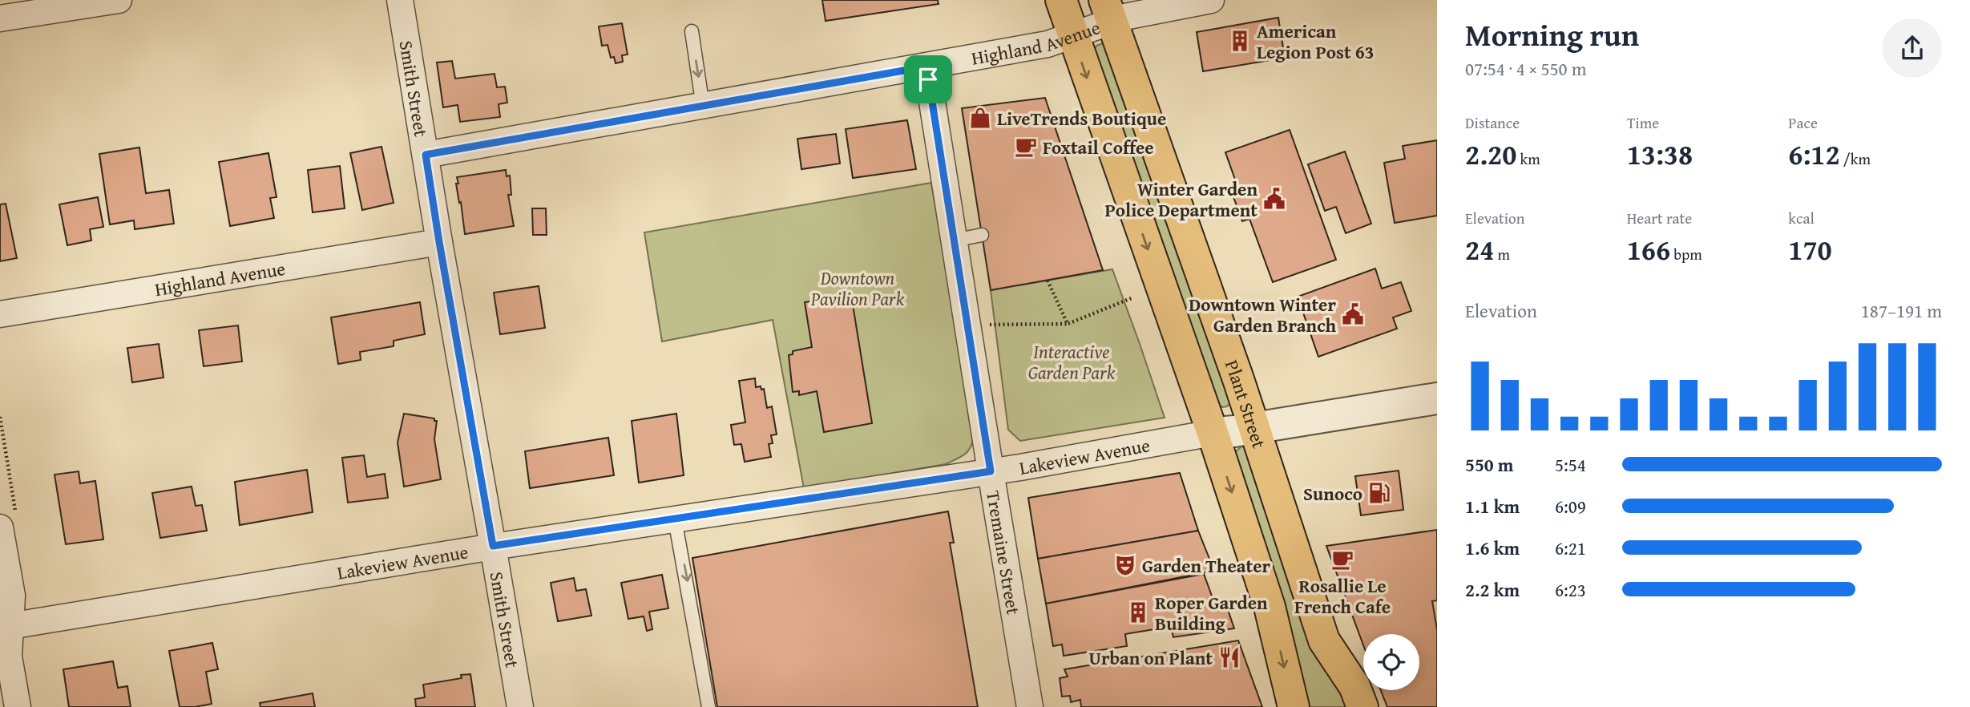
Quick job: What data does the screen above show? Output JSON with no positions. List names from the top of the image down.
{
  "streets": {
    "main road": ["Plant Street"],
    "street": [
      "Highland Avenue",
      "Smith Street",
      "Lakeview Avenue",
      "Tremaine Street"
    ]
  },
  "crossings": [
    ["Highland Avenue", "Smith Street"],
    ["Highland Avenue", "Plant Street"],
    ["Highland Avenue", "Tremaine Street"],
    ["Smith Street", "Lakeview Avenue"],
    ["Plant Street", "Lakeview Avenue"],
    ["Lakeview Avenue", "Tremaine Street"]
  ],
  "parks": ["Downtown Pavilion Park", "Interactive Garden Park"],
  "places": {
    "building": ["American Legion Post 63", "Roper Garden Building"],
    "shop": ["LiveTrends Boutique"],
    "cafe": ["Foxtail Coffee", "Rosallie Le French Cafe"],
    "public building": ["Winter Garden Police Department", "Downtown Winter Garden Branch"],
    "fuel station": ["Sunoco"],
    "theatre": ["Garden Theater"],
    "restaurant": ["Urban on Plant"]
  },
  "page": {
    "heading": ["Morning run", "07:54 · 4 × 550 m"],
    "stats": [
      ["Distance", "2.20 km"],
      ["Time", "13:38"],
      ["Pace", "6:12 /km"],
      ["Elevation", "24 m"],
      ["Heart rate", "166 bpm"],
      ["kcal", "170"]
    ],
    "chart": ["Elevation", "187–191 m"],
    "list": [
      {
        "name": "550 m",
        "note": "5:54"
      },
      {
        "name": "1.1 km",
        "note": "6:09"
      },
      {
        "name": "1.6 km",
        "note": "6:21"
      },
      {
        "name": "2.2 km",
        "note": "6:23"
      }
    ]
  }
}
